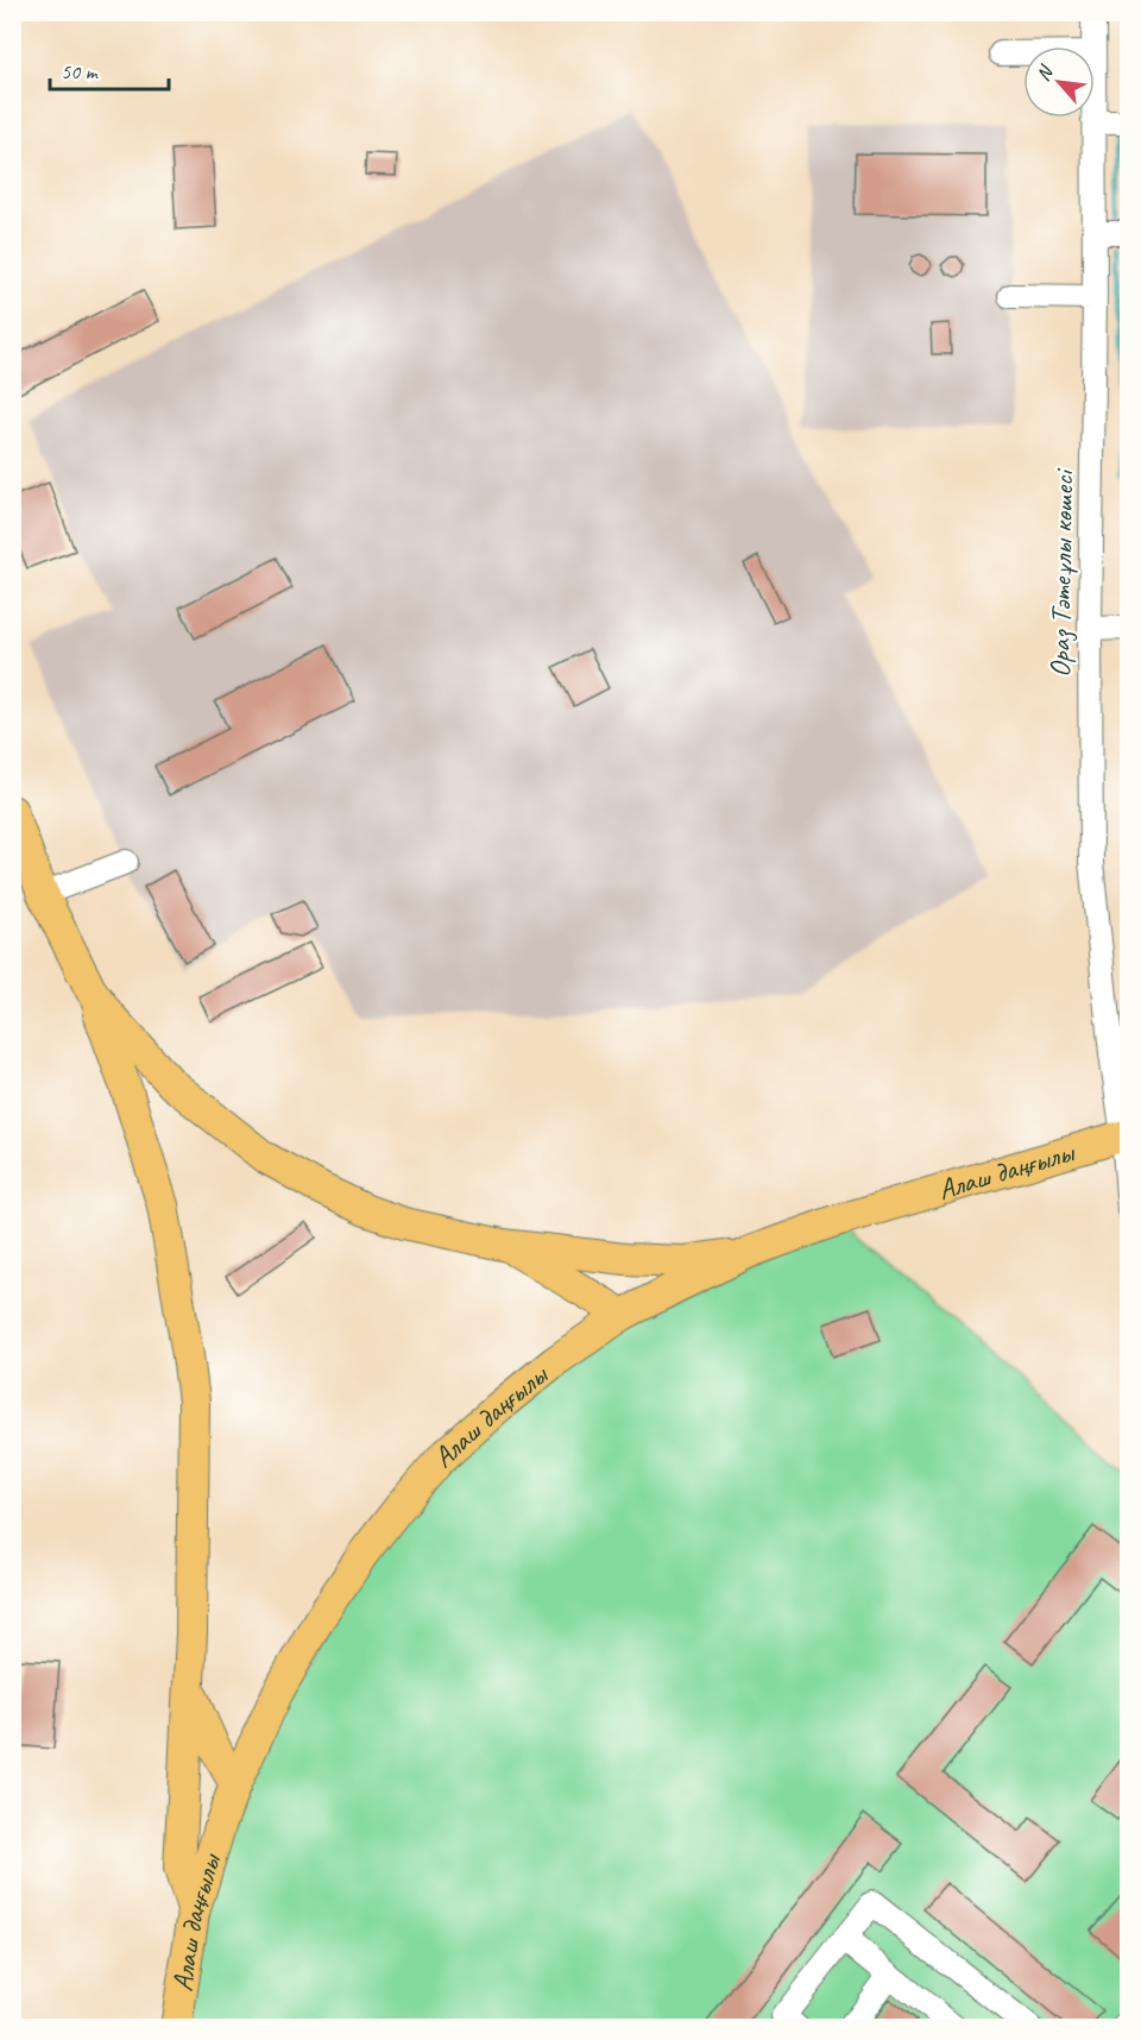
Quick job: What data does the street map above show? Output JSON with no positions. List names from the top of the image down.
{
  "streets": {
    "main road": ["Алаш даңғылы"],
    "street": ["Ораз Тәтеұлы көшесі"]
  },
  "crossings": [
    ["Ораз Тәтеұлы көшесі", "Алаш даңғылы"]
  ],
  "scale_bar": "50 m",
  "north": "top left"
}
